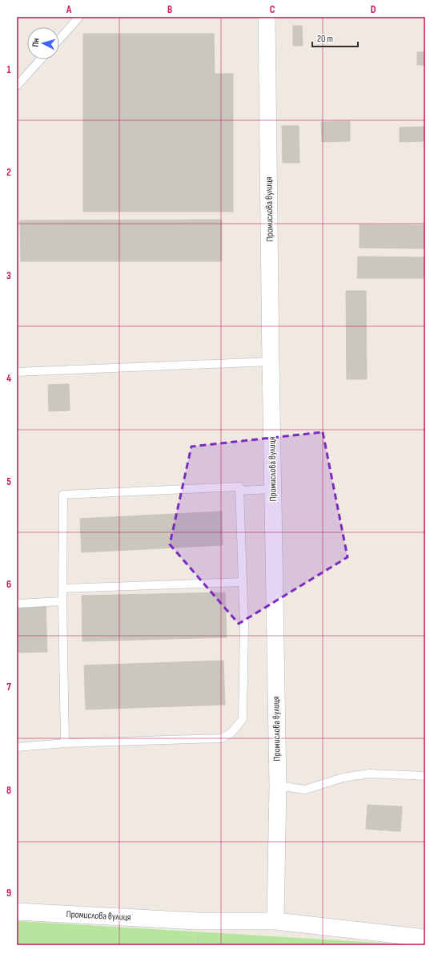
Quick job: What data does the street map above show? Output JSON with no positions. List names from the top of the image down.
{
  "streets": {
    "street": ["Промислова вулиця"]
  },
  "scale_bar": "20 m",
  "north": "left",
  "grid": {
    "columns": [
      "A",
      "B",
      "C",
      "D"
    ],
    "rows": [
      "1",
      "2",
      "3",
      "4",
      "5",
      "6",
      "7",
      "8",
      "9"
    ]
  }
}
